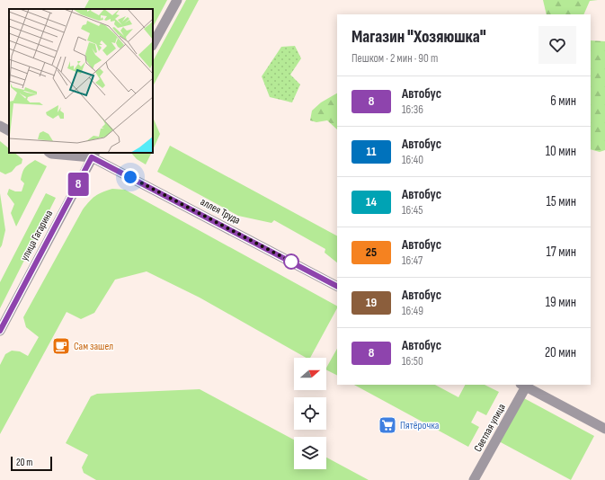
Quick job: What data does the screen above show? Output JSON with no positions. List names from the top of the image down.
{
  "streets": {
    "street": ["аллея Труда", "улица Гагарина", "Светлая улица"]
  },
  "crossings": [
    ["аллея Труда", "улица Гагарина"]
  ],
  "places": {
    "cafe": ["Сам зашел"],
    "supermarket": ["Пятёрочка"]
  },
  "lines": ["bus line 8"],
  "scale_bar": "20 m",
  "north": "right",
  "page": {
    "on_map": "8",
    "heading": ["Магазин \"Хозяюшка\"", "Пешком · 2 мин · 90 m"],
    "list": [
      {
        "mark": "8",
        "name": "Автобус",
        "note": "16:36",
        "value": "6 мин"
      },
      {
        "mark": "11",
        "name": "Автобус",
        "note": "16:40",
        "value": "10 мин"
      },
      {
        "mark": "14",
        "name": "Автобус",
        "note": "16:45",
        "value": "15 мин"
      },
      {
        "mark": "25",
        "name": "Автобус",
        "note": "16:47",
        "value": "17 мин"
      },
      {
        "mark": "19",
        "name": "Автобус",
        "note": "16:49",
        "value": "19 мин"
      },
      {
        "mark": "8",
        "name": "Автобус",
        "note": "16:50",
        "value": "20 мин"
      }
    ],
    "scale": "20 m"
  }
}
